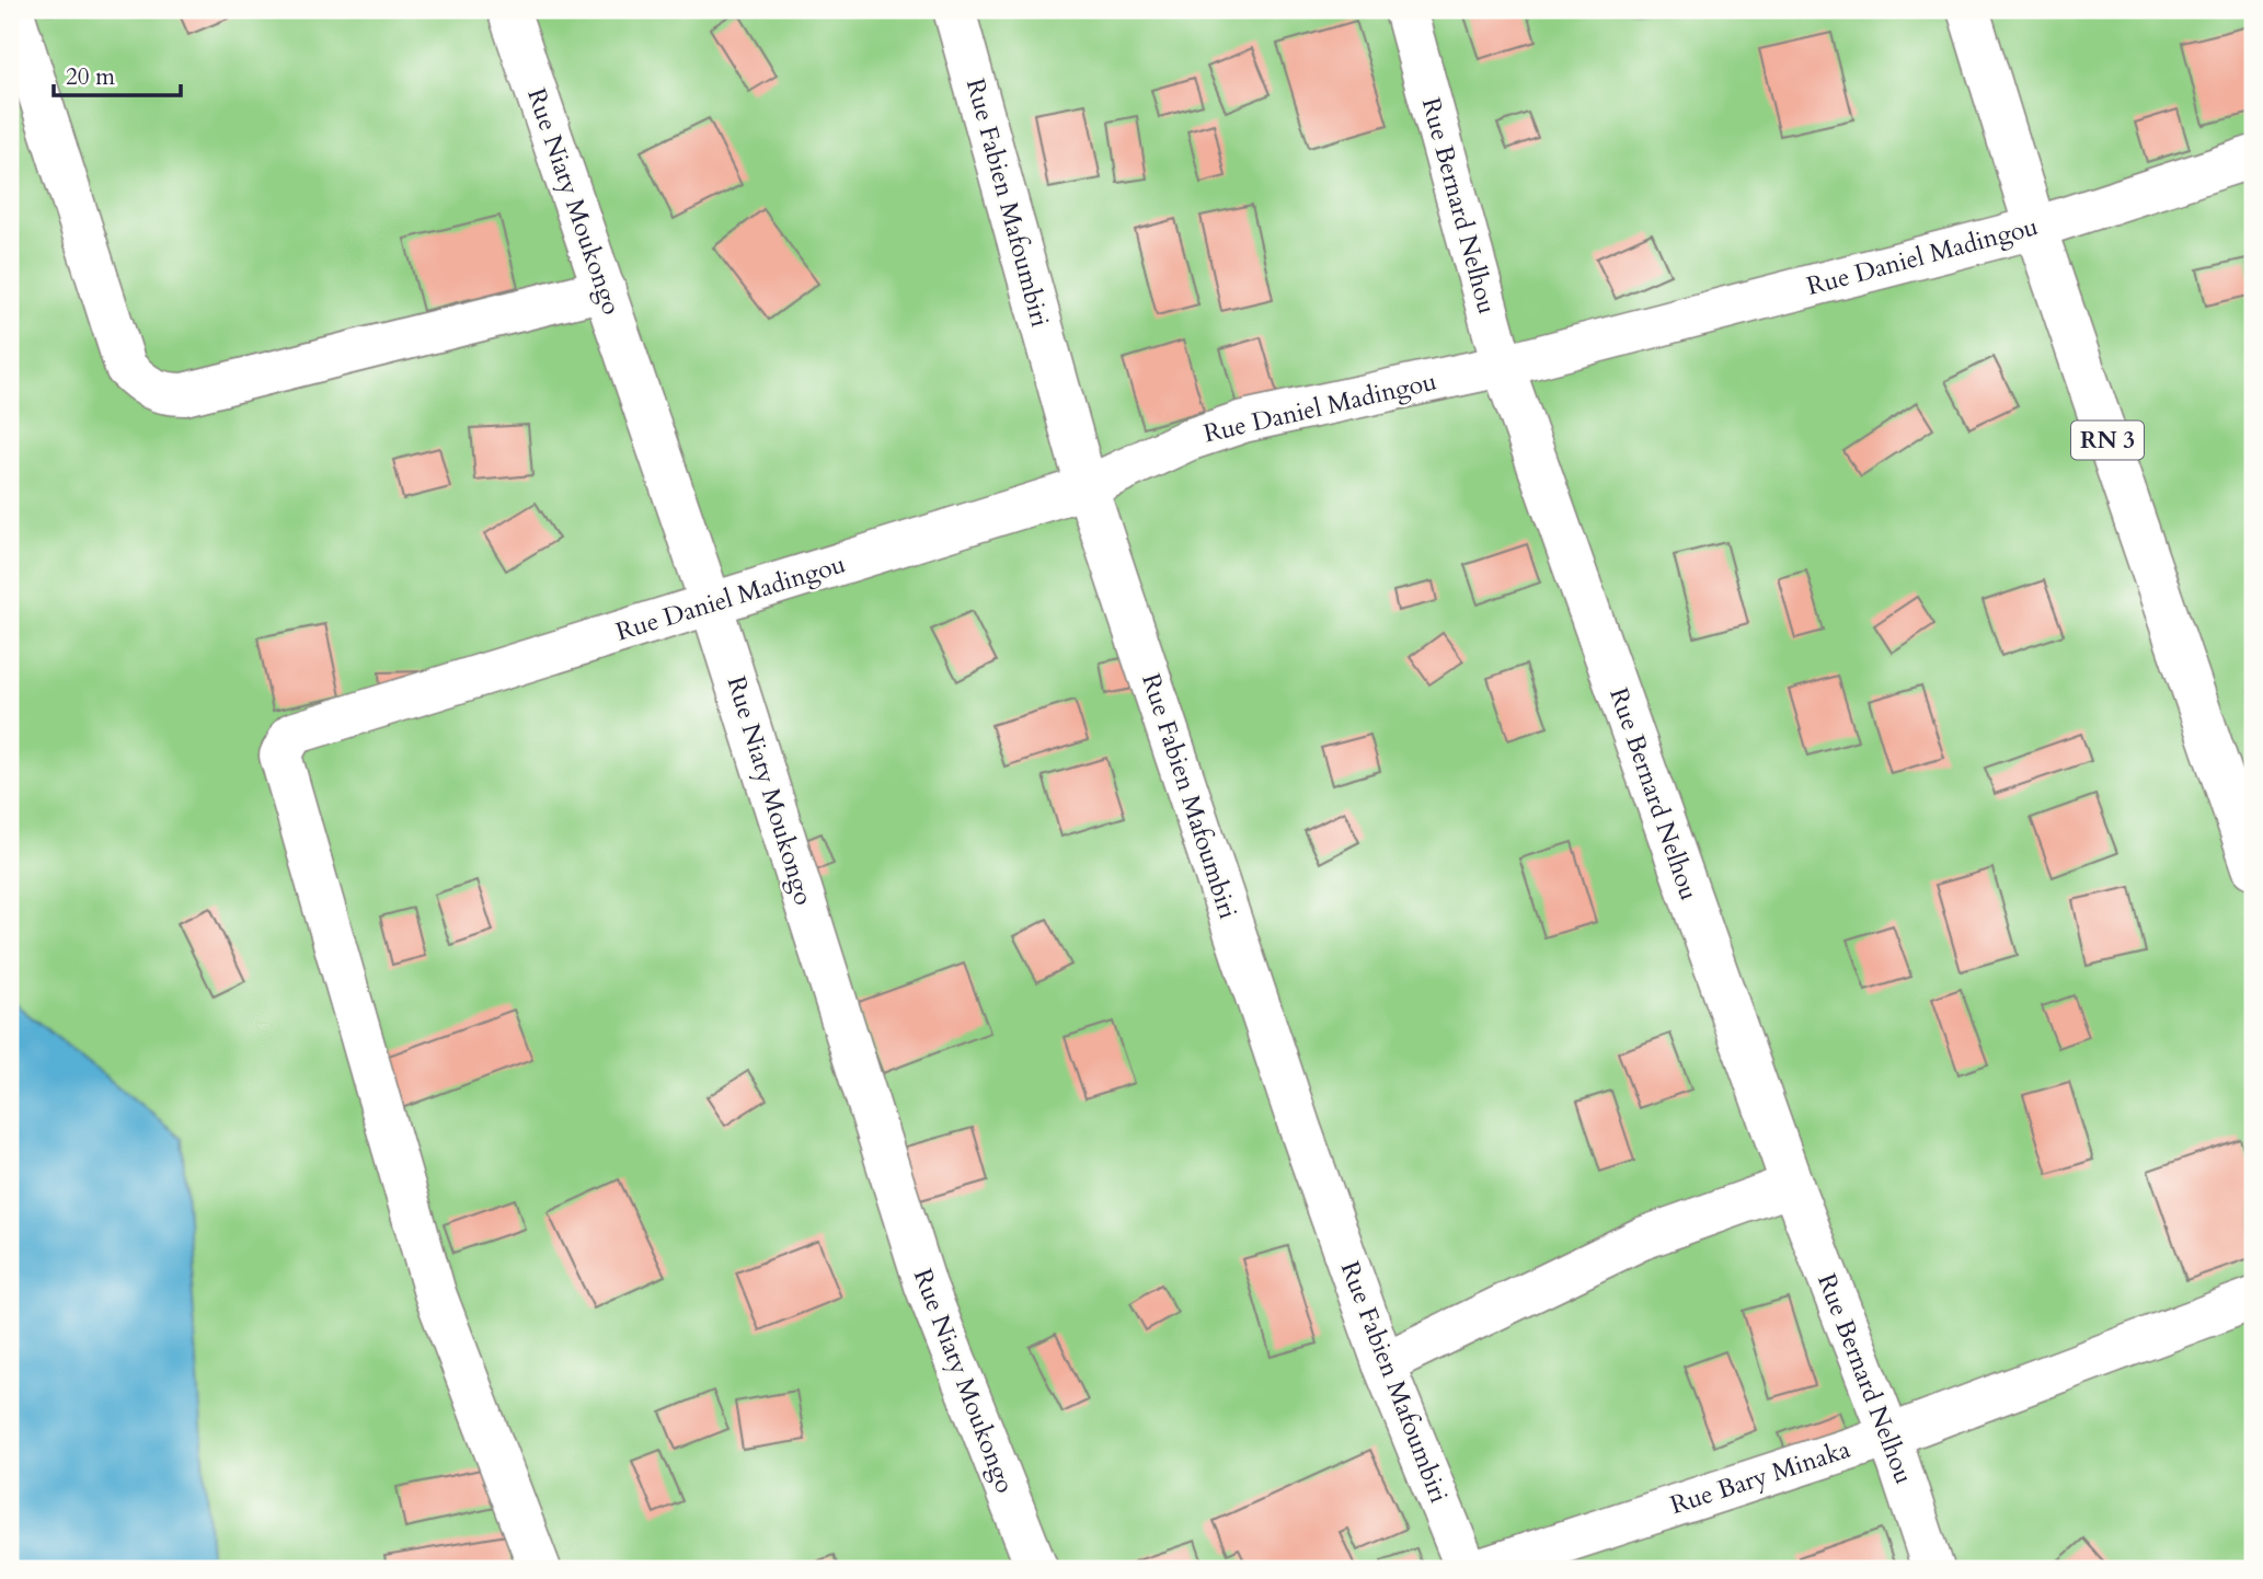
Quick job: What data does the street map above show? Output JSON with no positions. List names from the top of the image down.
{
  "streets": {
    "main road": [
      "Rue Niaty Moukongo",
      "Rue Fabien Mafoumbiri",
      "Rue Bernard Nelhou",
      "Rue Daniel Madingou",
      "RN 3",
      "Rue Bary Minaka"
    ]
  },
  "crossings": [
    ["Rue Niaty Moukongo", "Rue Daniel Madingou"],
    ["Rue Fabien Mafoumbiri", "Rue Daniel Madingou"],
    ["Rue Bernard Nelhou", "Rue Daniel Madingou"],
    ["Rue Bernard Nelhou", "Rue Bary Minaka"],
    ["Rue Daniel Madingou", "RN 3"]
  ],
  "scale_bar": "20 m"
}
